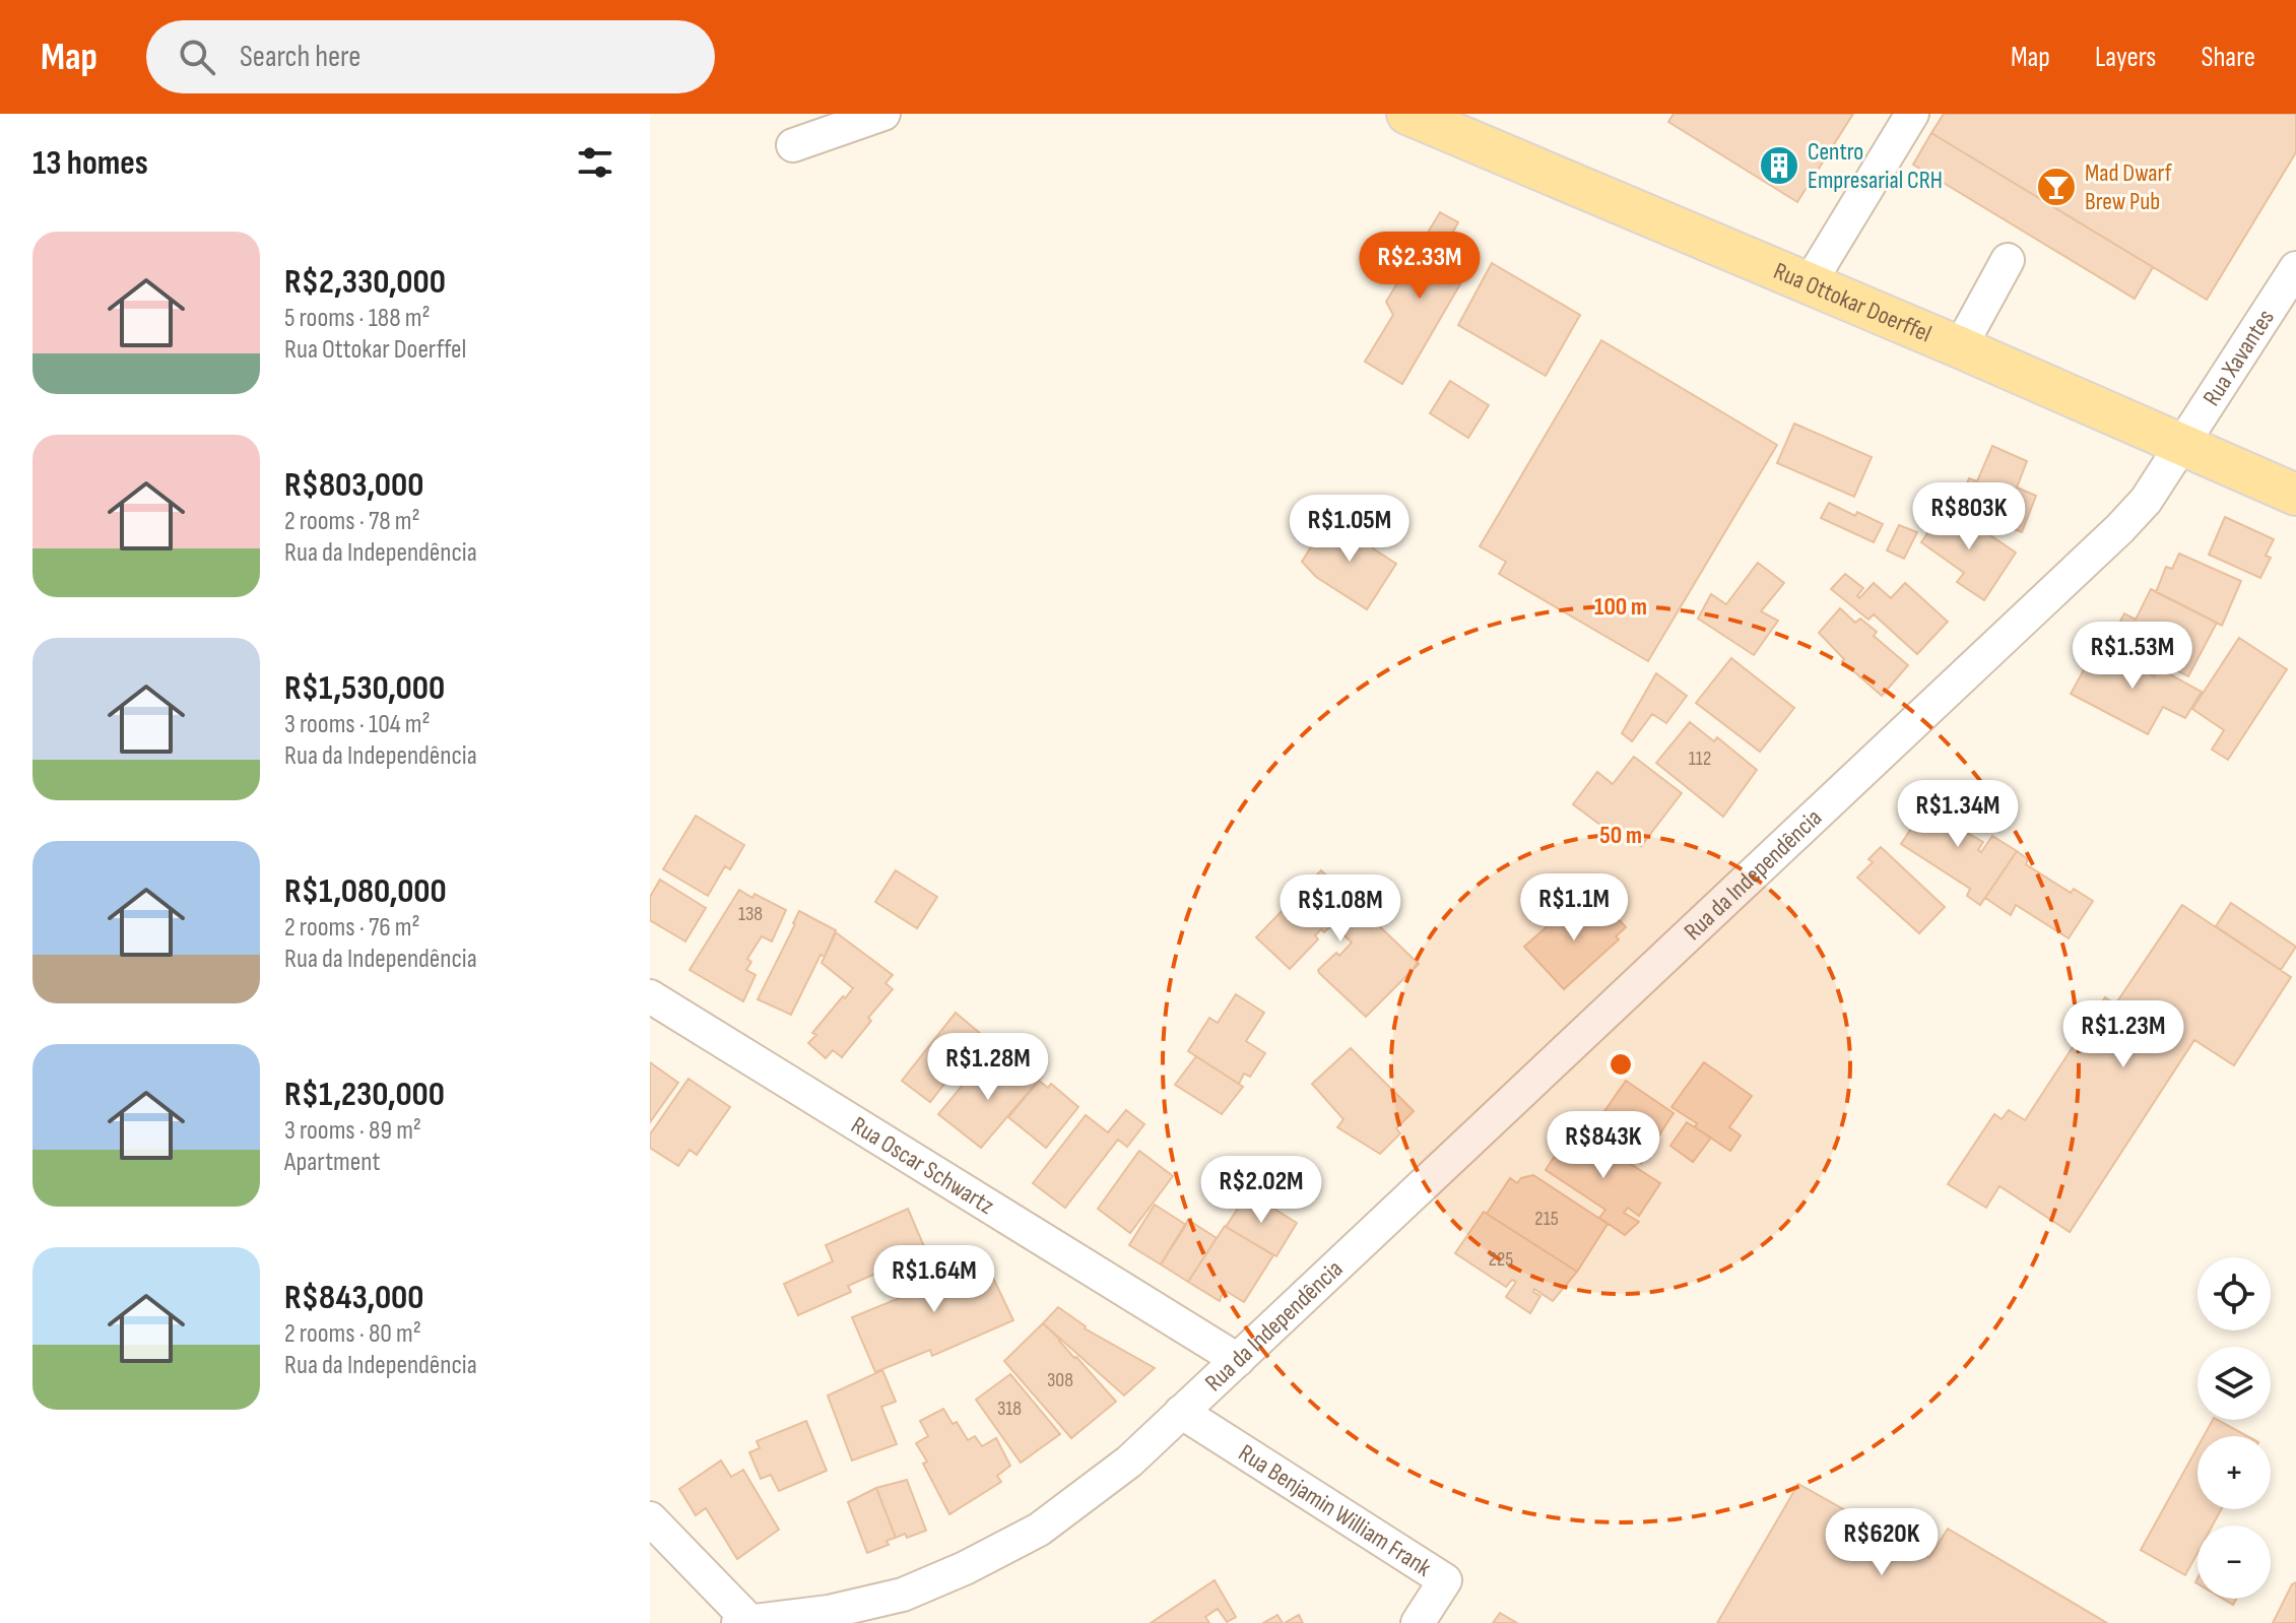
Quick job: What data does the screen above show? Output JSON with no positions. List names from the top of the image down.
{
  "streets": {
    "main road": ["Rua Ottokar Doerffel"],
    "street": [
      "Rua Xavantes",
      "Rua da Independência",
      "Rua Oscar Schwartz",
      "Rua Benjamin William Frank"
    ]
  },
  "crossings": [
    ["Rua Ottokar Doerffel", "Rua Xavantes"],
    ["Rua Ottokar Doerffel", "Rua da Independência"],
    ["Rua Xavantes", "Rua da Independência"],
    ["Rua da Independência", "Rua Oscar Schwartz"],
    ["Rua da Independência", "Rua Benjamin William Frank"]
  ],
  "places": {
    "building": ["Centro Empresarial CRH"],
    "bar": ["Mad Dwarf Brew Pub"]
  },
  "house_numbers": [
    "112",
    "138",
    "215",
    "225",
    "308",
    "318"
  ],
  "page": {
    "header": "Map",
    "search": "Search here",
    "nav": ["Map", "Layers", "Share"],
    "heading": "13 homes",
    "list": [
      {
        "name": "R$2,330,000",
        "note": "5 rooms · 188 m² · Rua Ottokar Doerffel"
      },
      {
        "name": "R$803,000",
        "note": "2 rooms · 78 m² · Rua da Independência"
      },
      {
        "name": "R$1,530,000",
        "note": "3 rooms · 104 m² · Rua da Independência"
      },
      {
        "name": "R$1,080,000",
        "note": "2 rooms · 76 m² · Rua da Independência"
      },
      {
        "name": "R$1,230,000",
        "note": "3 rooms · 89 m² · Apartment"
      },
      {
        "name": "R$843,000",
        "note": "2 rooms · 80 m² · Rua da Independência"
      }
    ],
    "price": [
      "R$2.33M",
      "R$803K",
      "R$1.05M",
      "R$1.53M",
      "R$1.34M",
      "R$1.1M",
      "R$1.08M",
      "R$1.23M",
      "R$1.28M",
      "R$843K",
      "R$2.02M",
      "R$1.64M",
      "R$620K"
    ],
    "map_buttons": ["+", "−"]
  },
  "rings": ["100 m", "50 m"]
}
